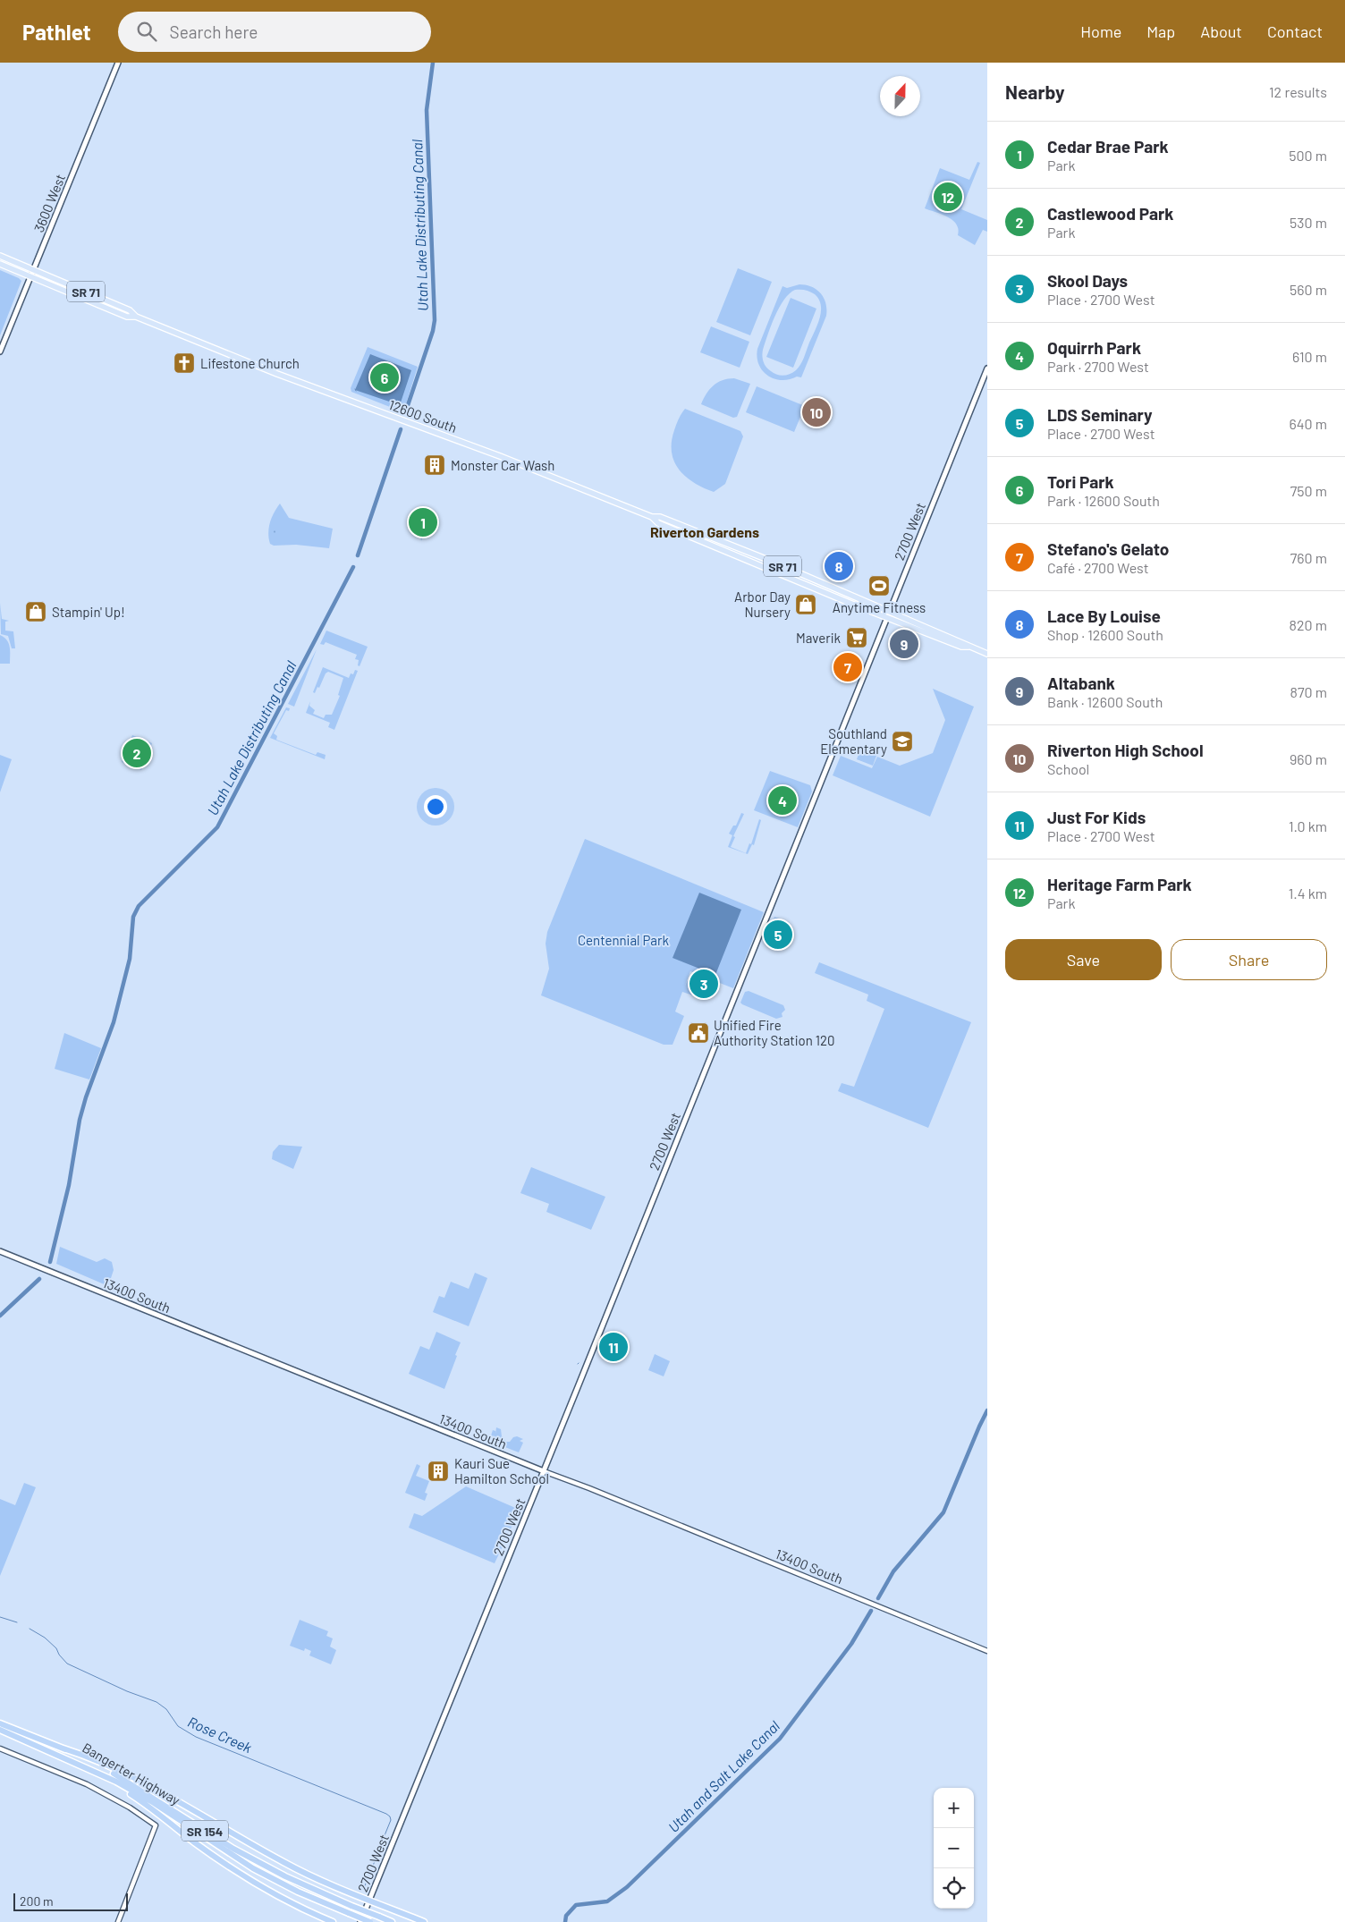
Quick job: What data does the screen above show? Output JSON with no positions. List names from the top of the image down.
{
  "streets": {
    "highway": ["Bangerter Highway", "SR 154"],
    "main road": [
      "3600 West",
      "SR 71",
      "12600 South",
      "2700 West",
      "13400 South"
    ]
  },
  "crossings": [
    ["3600 West", "12600 South"],
    ["12600 South", "2700 West"],
    ["2700 West", "13400 South"]
  ],
  "districts": ["Riverton Gardens"],
  "water": ["Utah Lake Distributing Canal", "Rose Creek", "Utah and Salt Lake Canal"],
  "parks": ["Centennial Park"],
  "places": {
    "church": ["Lifestone Church"],
    "building": ["Monster Car Wash", "Kauri Sue Hamilton School"],
    "sports": ["Anytime Fitness"],
    "shop": ["Arbor Day Nursery", "Stampin' Up!"],
    "supermarket": ["Maverik"],
    "school or university": ["Southland Elementary"],
    "public building": ["Unified Fire Authority Station 120"]
  },
  "scale_bar": "200 m",
  "north": "top",
  "page": {
    "header": "Pathlet",
    "search": "Search here",
    "nav": [
      "Home",
      "Map",
      "About",
      "Contact"
    ],
    "heading": ["Nearby", "12 results"],
    "list": [
      {
        "mark": "1",
        "name": "Cedar Brae Park",
        "note": "Park",
        "value": "500 m"
      },
      {
        "mark": "2",
        "name": "Castlewood Park",
        "note": "Park",
        "value": "530 m"
      },
      {
        "mark": "3",
        "name": "Skool Days",
        "note": "Place · 2700 West",
        "value": "560 m"
      },
      {
        "mark": "4",
        "name": "Oquirrh Park",
        "note": "Park · 2700 West",
        "value": "610 m"
      },
      {
        "mark": "5",
        "name": "LDS Seminary",
        "note": "Place · 2700 West",
        "value": "640 m"
      },
      {
        "mark": "6",
        "name": "Tori Park",
        "note": "Park · 12600 South",
        "value": "750 m"
      },
      {
        "mark": "7",
        "name": "Stefano's Gelato",
        "note": "Café · 2700 West",
        "value": "760 m"
      },
      {
        "mark": "8",
        "name": "Lace By Louise",
        "note": "Shop · 12600 South",
        "value": "820 m"
      },
      {
        "mark": "9",
        "name": "Altabank",
        "note": "Bank · 12600 South",
        "value": "870 m"
      },
      {
        "mark": "10",
        "name": "Riverton High School",
        "note": "School",
        "value": "960 m"
      },
      {
        "mark": "11",
        "name": "Just For Kids",
        "note": "Place · 2700 West",
        "value": "1.0 km"
      },
      {
        "mark": "12",
        "name": "Heritage Farm Park",
        "note": "Park",
        "value": "1.4 km"
      }
    ],
    "pins": [
      "12",
      "6",
      "10",
      "1",
      "8",
      "9",
      "7",
      "2",
      "4",
      "5",
      "3",
      "11"
    ],
    "buttons": ["Save", "Share"],
    "map_buttons": ["+", "−"],
    "scale": "200 m"
  }
}
